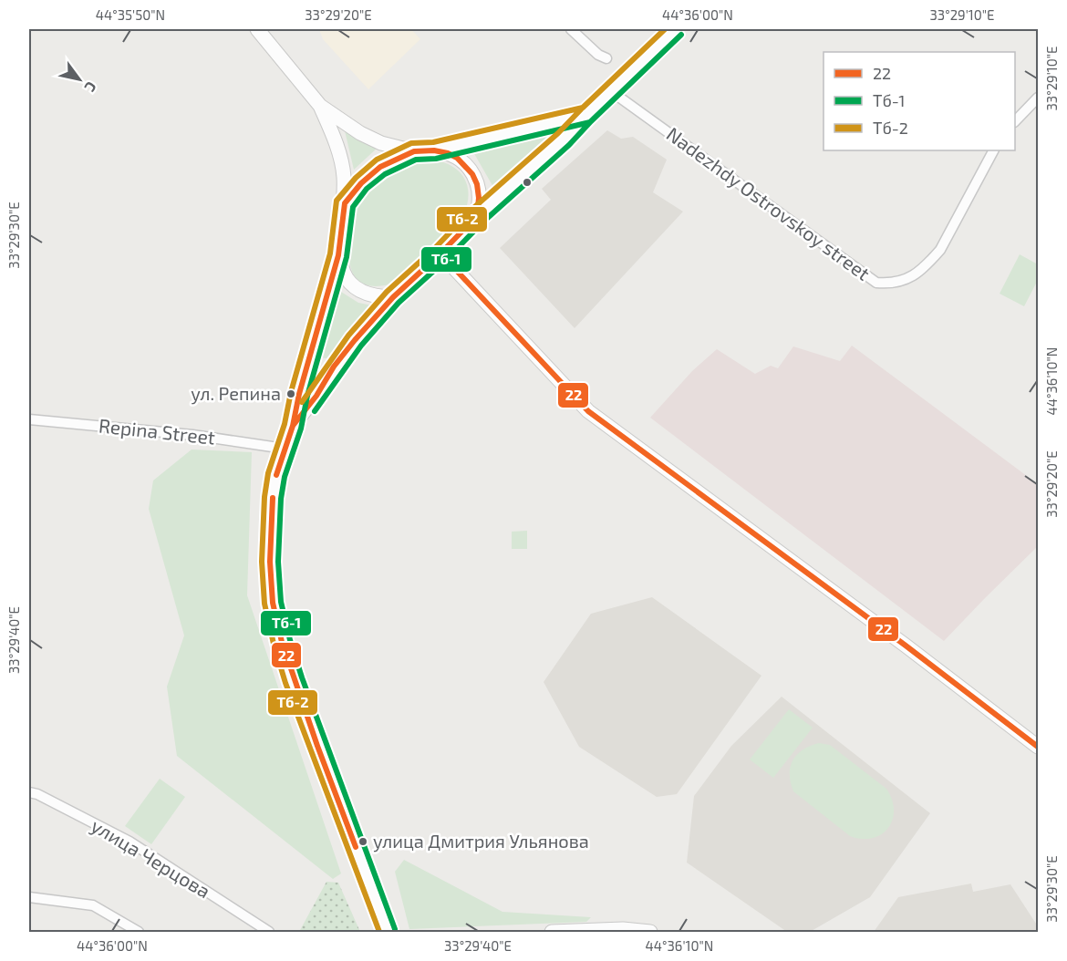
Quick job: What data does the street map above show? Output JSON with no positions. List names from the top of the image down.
{
  "streets": {
    "street": ["Nadezhdy Ostrovskoy street", "Repina Street", "улица Черцова"]
  },
  "places": ["ул. Репина", "улица Дмитрия Ульянова"],
  "lines": ["transit line Тб-2", "transit line Тб-1", "transit line 22"],
  "legend": ["22", "Тб-1", "Тб-2"],
  "north": "bottom right",
  "coordinates": [
    "44°35'50\"N",
    "33°29'20\"E",
    "44°36'00\"N",
    "33°29'10\"E",
    "33°29'30\"E",
    "44°36'10\"N",
    "33°29'40\"E"
  ]
}
